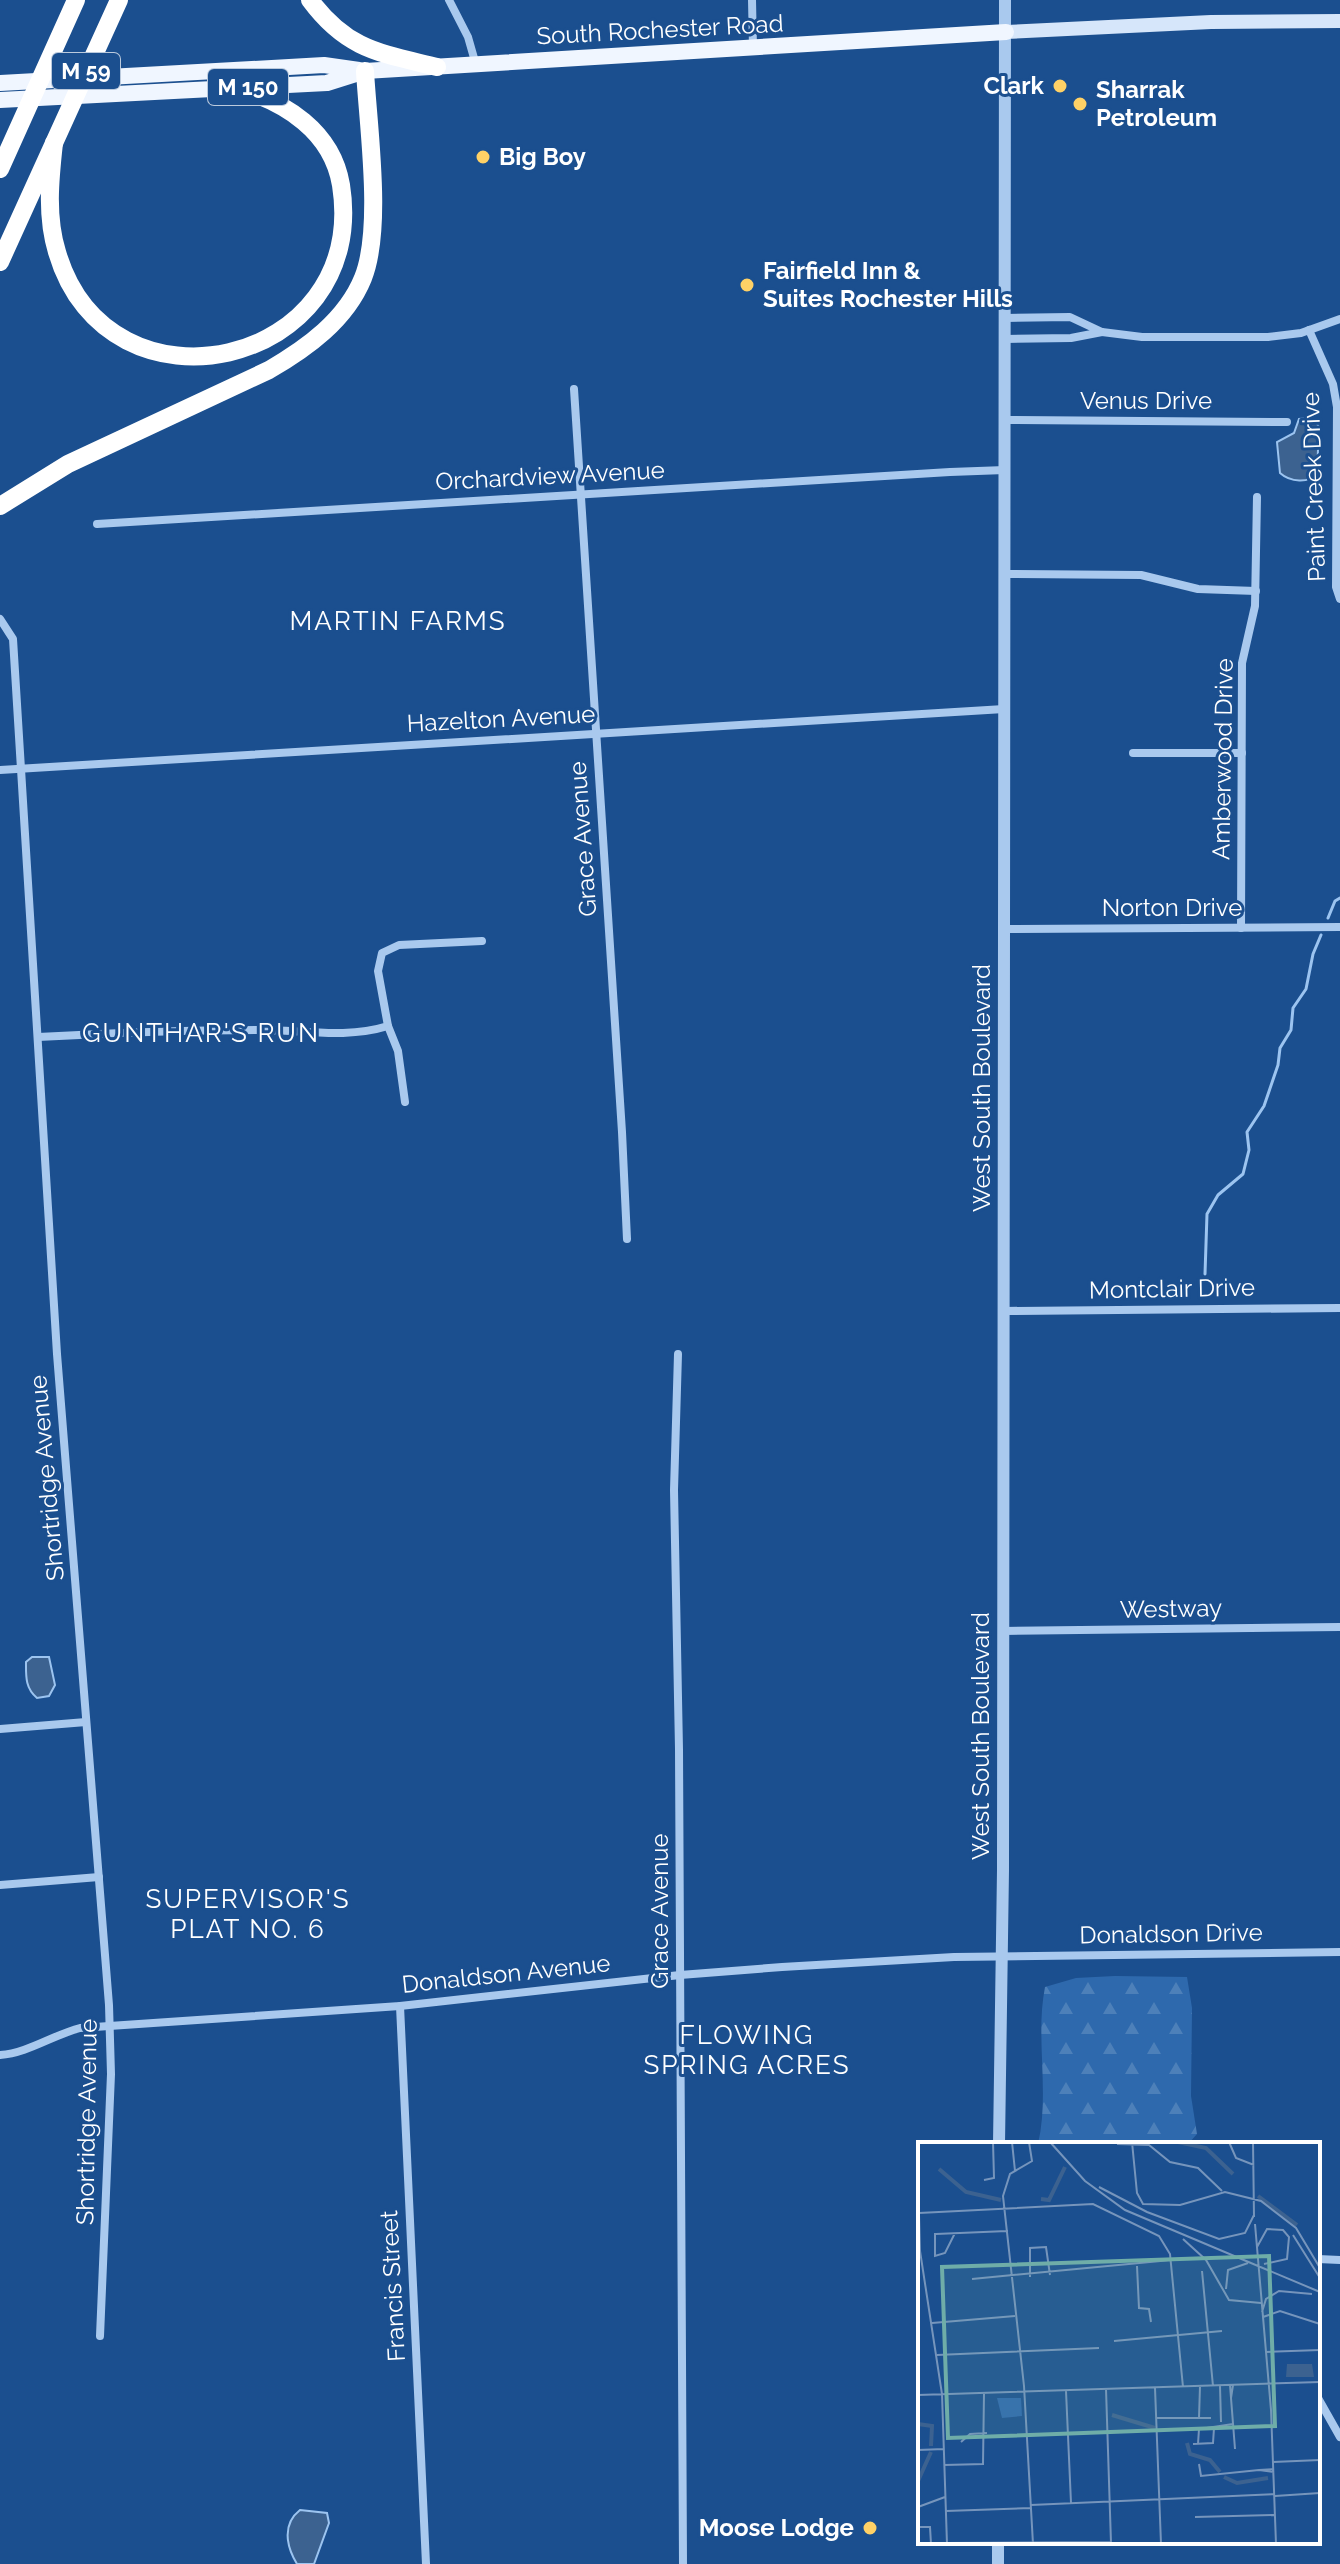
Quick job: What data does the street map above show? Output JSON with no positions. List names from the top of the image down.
{
  "streets": {
    "highway": ["M 59"],
    "main road": ["South Rochester Road", "M 150"],
    "street": [
      "Venus Drive",
      "Orchardview Avenue",
      "Paint Creek Drive",
      "Hazelton Avenue",
      "Amberwood Drive",
      "Grace Avenue",
      "Norton Drive",
      "West South Boulevard",
      "Montclair Drive",
      "Shortridge Avenue",
      "Westway",
      "Donaldson Drive",
      "Donaldson Avenue",
      "Francis Street"
    ]
  },
  "crossings": [
    ["South Rochester Road", "West South Boulevard"],
    ["Venus Drive", "West South Boulevard"],
    ["Orchardview Avenue", "Grace Avenue"],
    ["Orchardview Avenue", "West South Boulevard"],
    ["Hazelton Avenue", "Grace Avenue"],
    ["Hazelton Avenue", "West South Boulevard"],
    ["Hazelton Avenue", "Shortridge Avenue"],
    ["Amberwood Drive", "Norton Drive"],
    ["Grace Avenue", "Donaldson Avenue"],
    ["Norton Drive", "West South Boulevard"],
    ["West South Boulevard", "Montclair Drive"],
    ["West South Boulevard", "Westway"],
    ["West South Boulevard", "Donaldson Drive"],
    ["West South Boulevard", "Donaldson Avenue"],
    ["Shortridge Avenue", "Donaldson Avenue"],
    ["Donaldson Drive", "Donaldson Avenue"],
    ["Donaldson Avenue", "Francis Street"]
  ],
  "districts": [
    "MARTIN FARMS",
    "GUNTHAR'S RUN",
    "SUPERVISOR'S PLAT NO. 6",
    "FLOWING SPRING ACRES"
  ],
  "places": [
    "Clark",
    "Sharrak Petroleum",
    "Big Boy",
    "Fairfield Inn & Suites Rochester Hills",
    "Moose Lodge"
  ]
}
